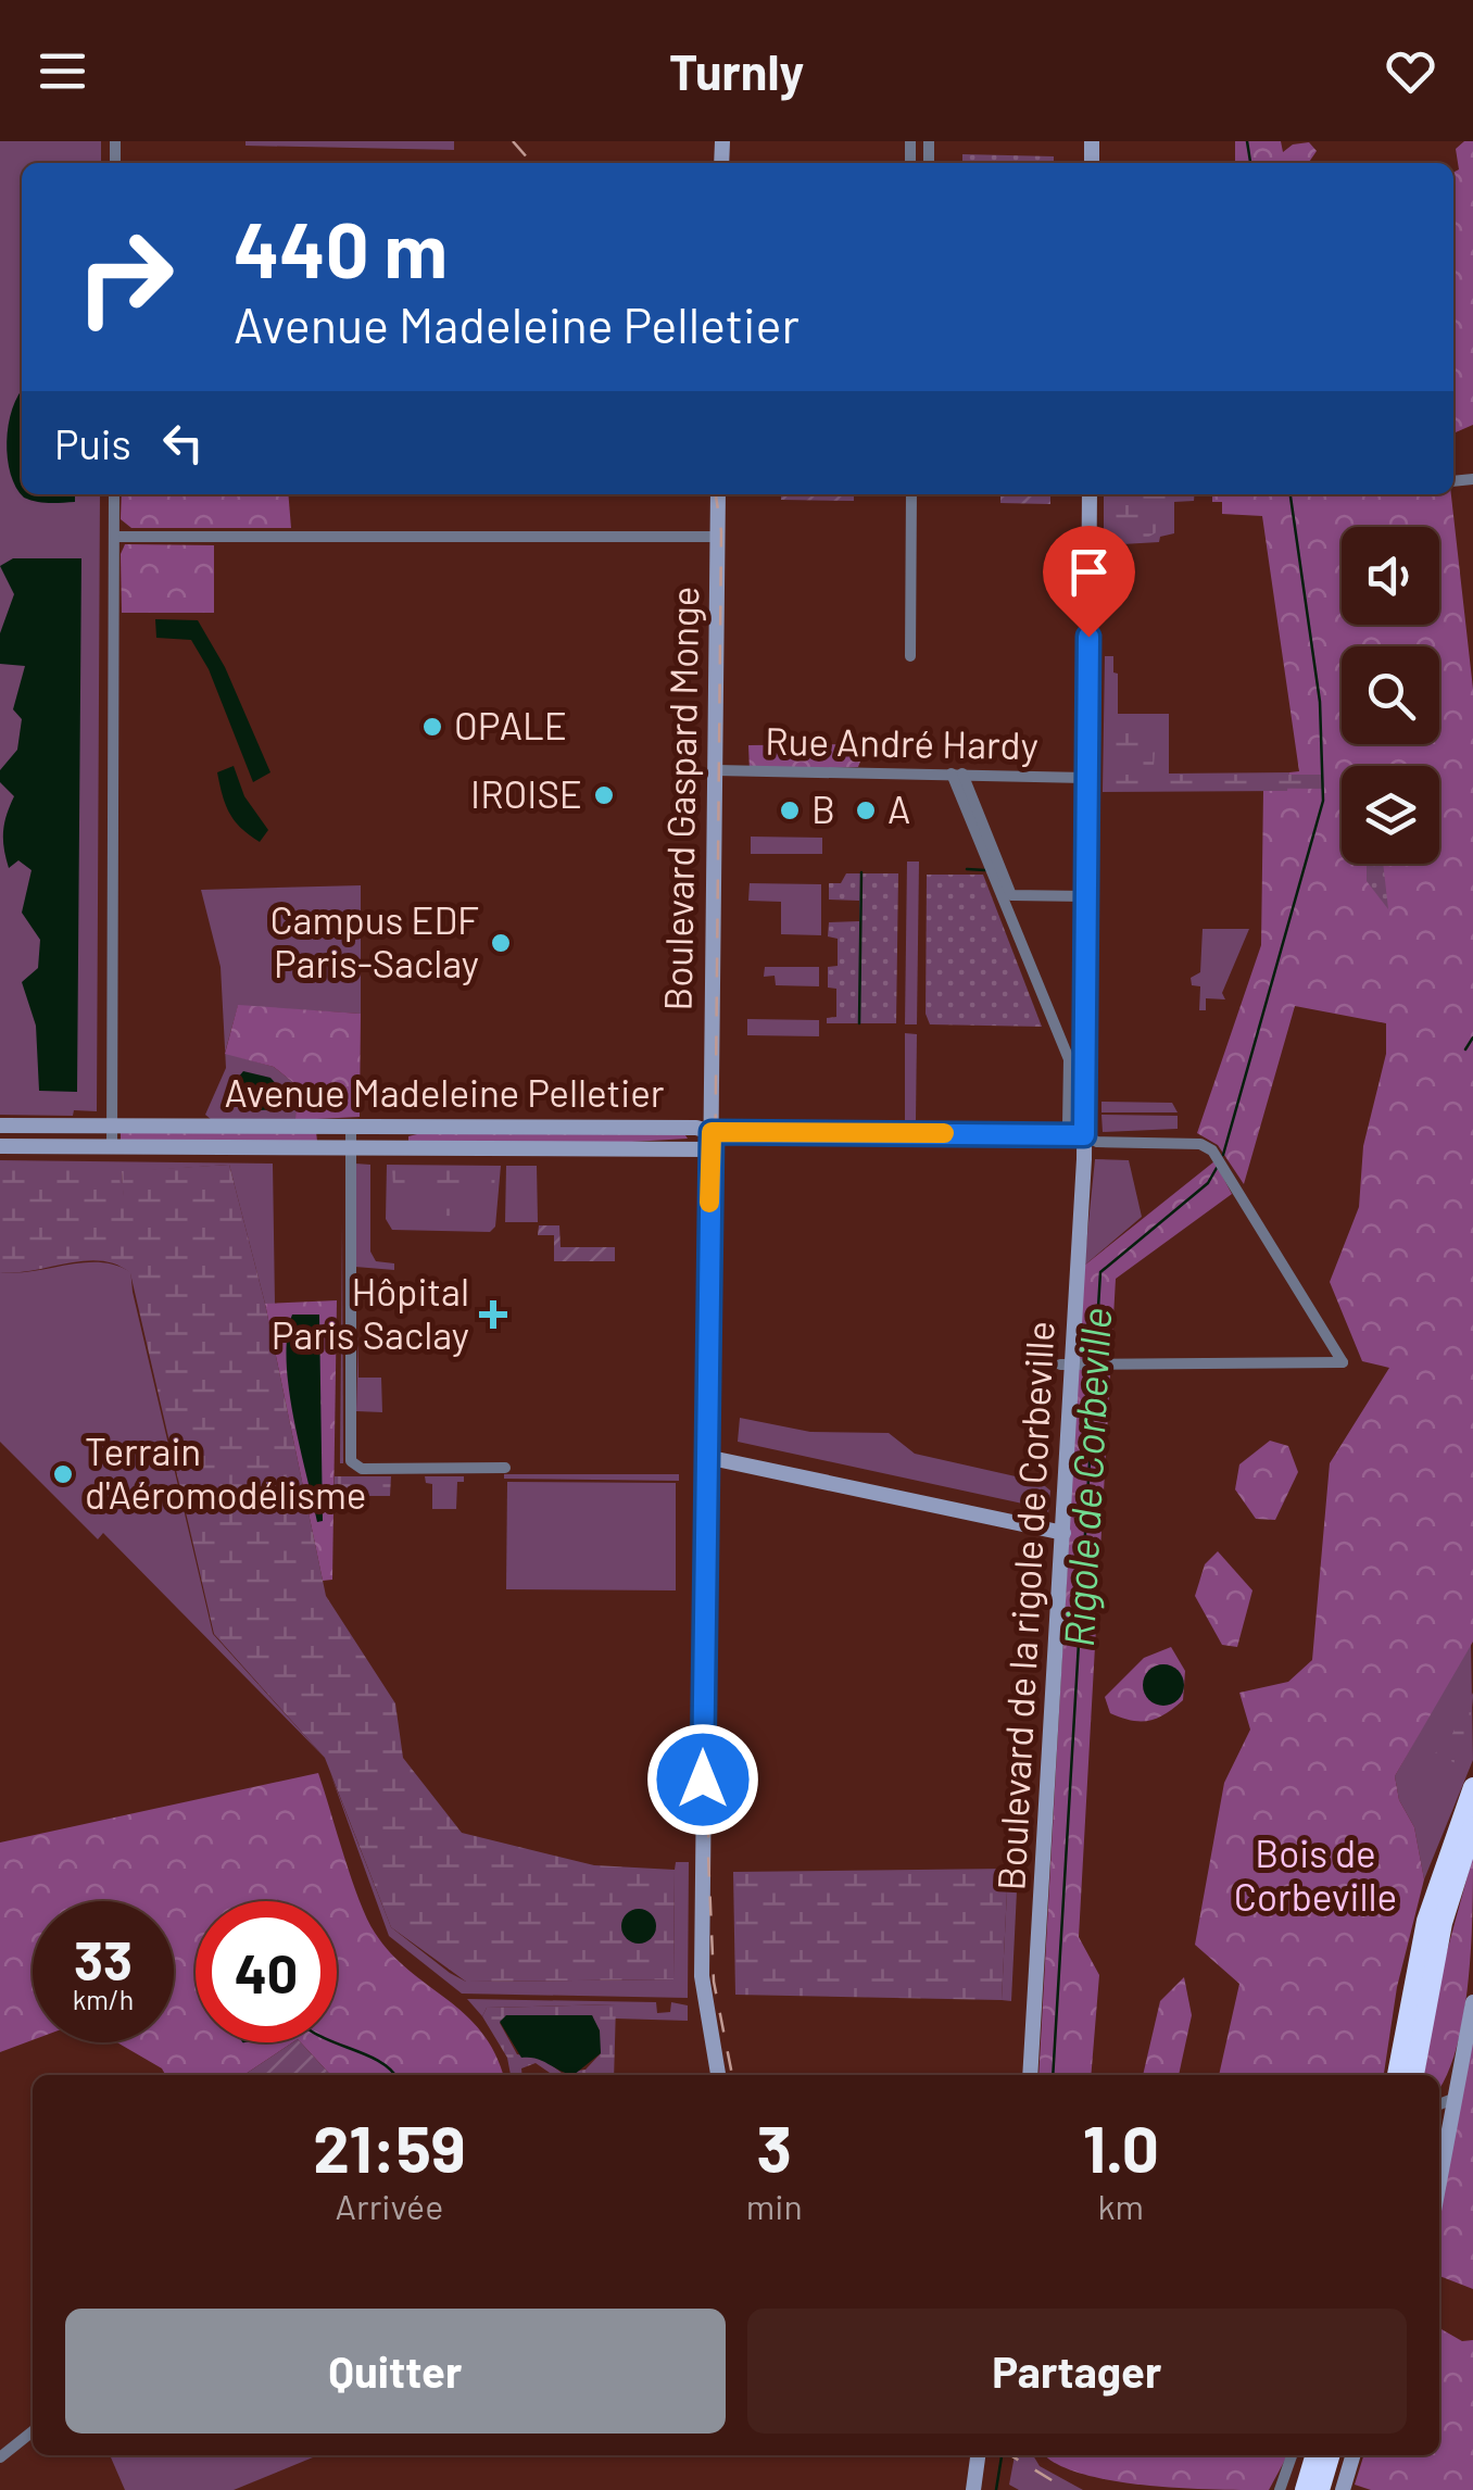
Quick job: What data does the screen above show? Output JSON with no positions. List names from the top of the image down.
{
  "streets": {
    "street": [
      "Rue André Hardy",
      "Boulevard Gaspard Monge",
      "Avenue Madeleine Pelletier",
      "Boulevard de la rigole de Corbeville"
    ]
  },
  "crossings": [
    ["Rue André Hardy", "Boulevard Gaspard Monge"],
    ["Rue André Hardy", "Boulevard de la rigole de Corbeville"],
    ["Boulevard Gaspard Monge", "Avenue Madeleine Pelletier"],
    ["Avenue Madeleine Pelletier", "Boulevard de la rigole de Corbeville"]
  ],
  "water": ["Rigole de Corbeville"],
  "parks": ["Bois de Corbeville"],
  "places": {
    "other": [
      "OPALE",
      "IROISE",
      "B",
      "A",
      "Campus EDF Paris-Saclay",
      "Terrain d'Aéromodélisme"
    ],
    "health": ["Hôpital Paris Saclay"]
  },
  "page": {
    "header": "Turnly",
    "turn": ["440 m", "Avenue Madeleine Pelletier"],
    "then": "Puis",
    "speed": "33 km/h",
    "limit": "40",
    "eta": [
      "21:59",
      "Arrivée",
      "3",
      "min",
      "1.0",
      "km"
    ],
    "buttons": ["Quitter", "Partager"]
  }
}
